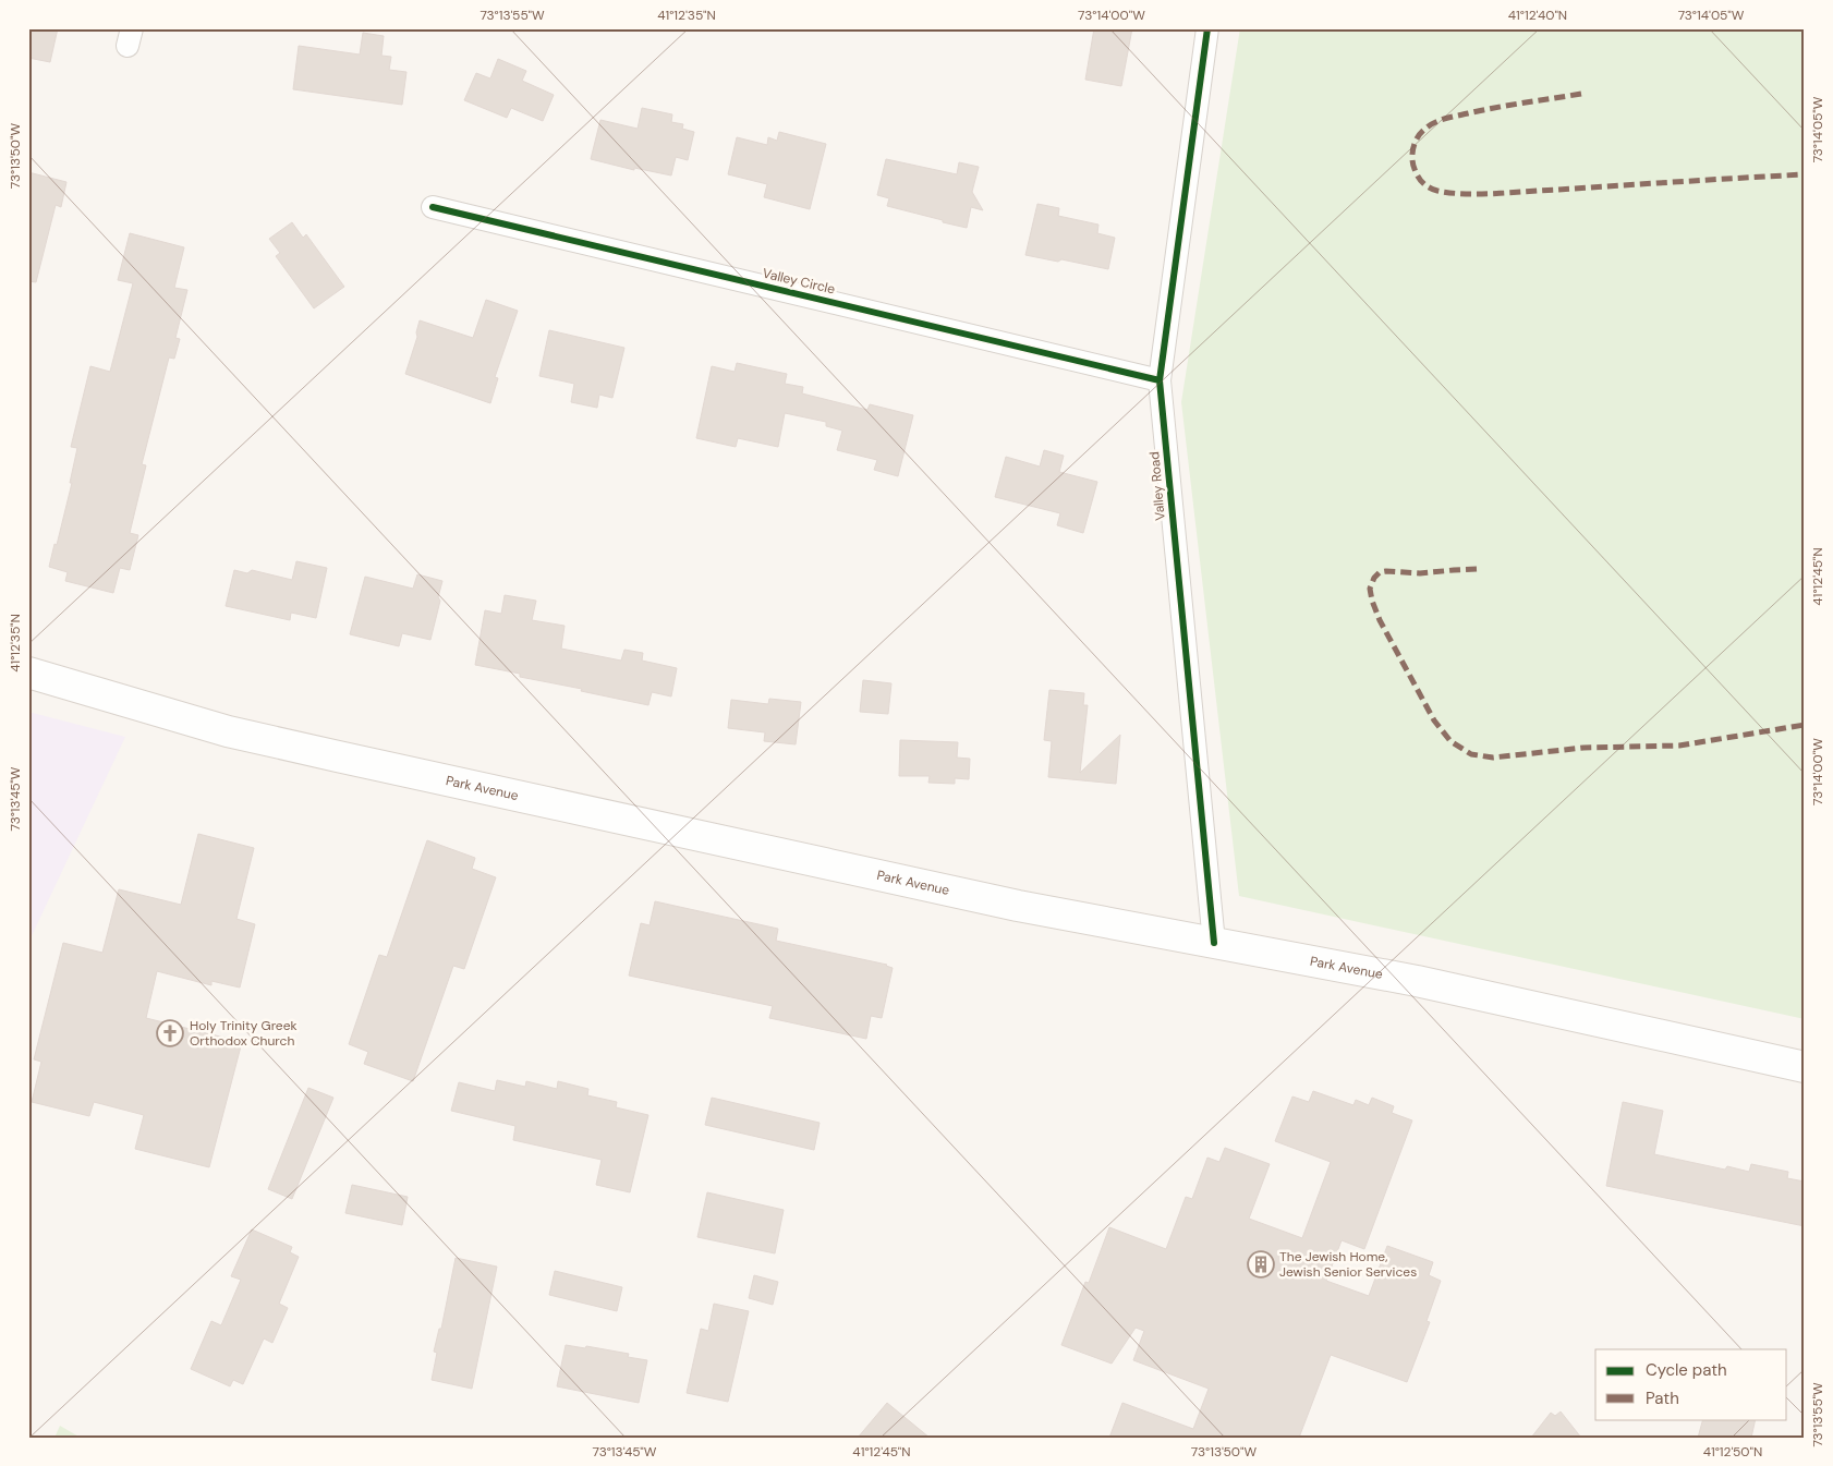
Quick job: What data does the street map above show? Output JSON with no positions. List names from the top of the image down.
{
  "streets": {
    "main road": ["Park Avenue"],
    "street": ["Valley Circle", "Valley Road"]
  },
  "crossings": [
    ["Valley Circle", "Valley Road"],
    ["Valley Road", "Park Avenue"]
  ],
  "places": {
    "church": ["Holy Trinity Greek Orthodox Church"],
    "building": ["The Jewish Home, Jewish Senior Services"]
  },
  "legend": ["Cycle path", "Path"],
  "coordinates": [
    "73°13'55\"W",
    "41°12'35\"N",
    "73°14'00\"W",
    "41°12'40\"N",
    "73°14'05\"W",
    "73°13'50\"W",
    "41°12'45\"N",
    "73°13'45\"W",
    "41°12'50\"N"
  ]
}
